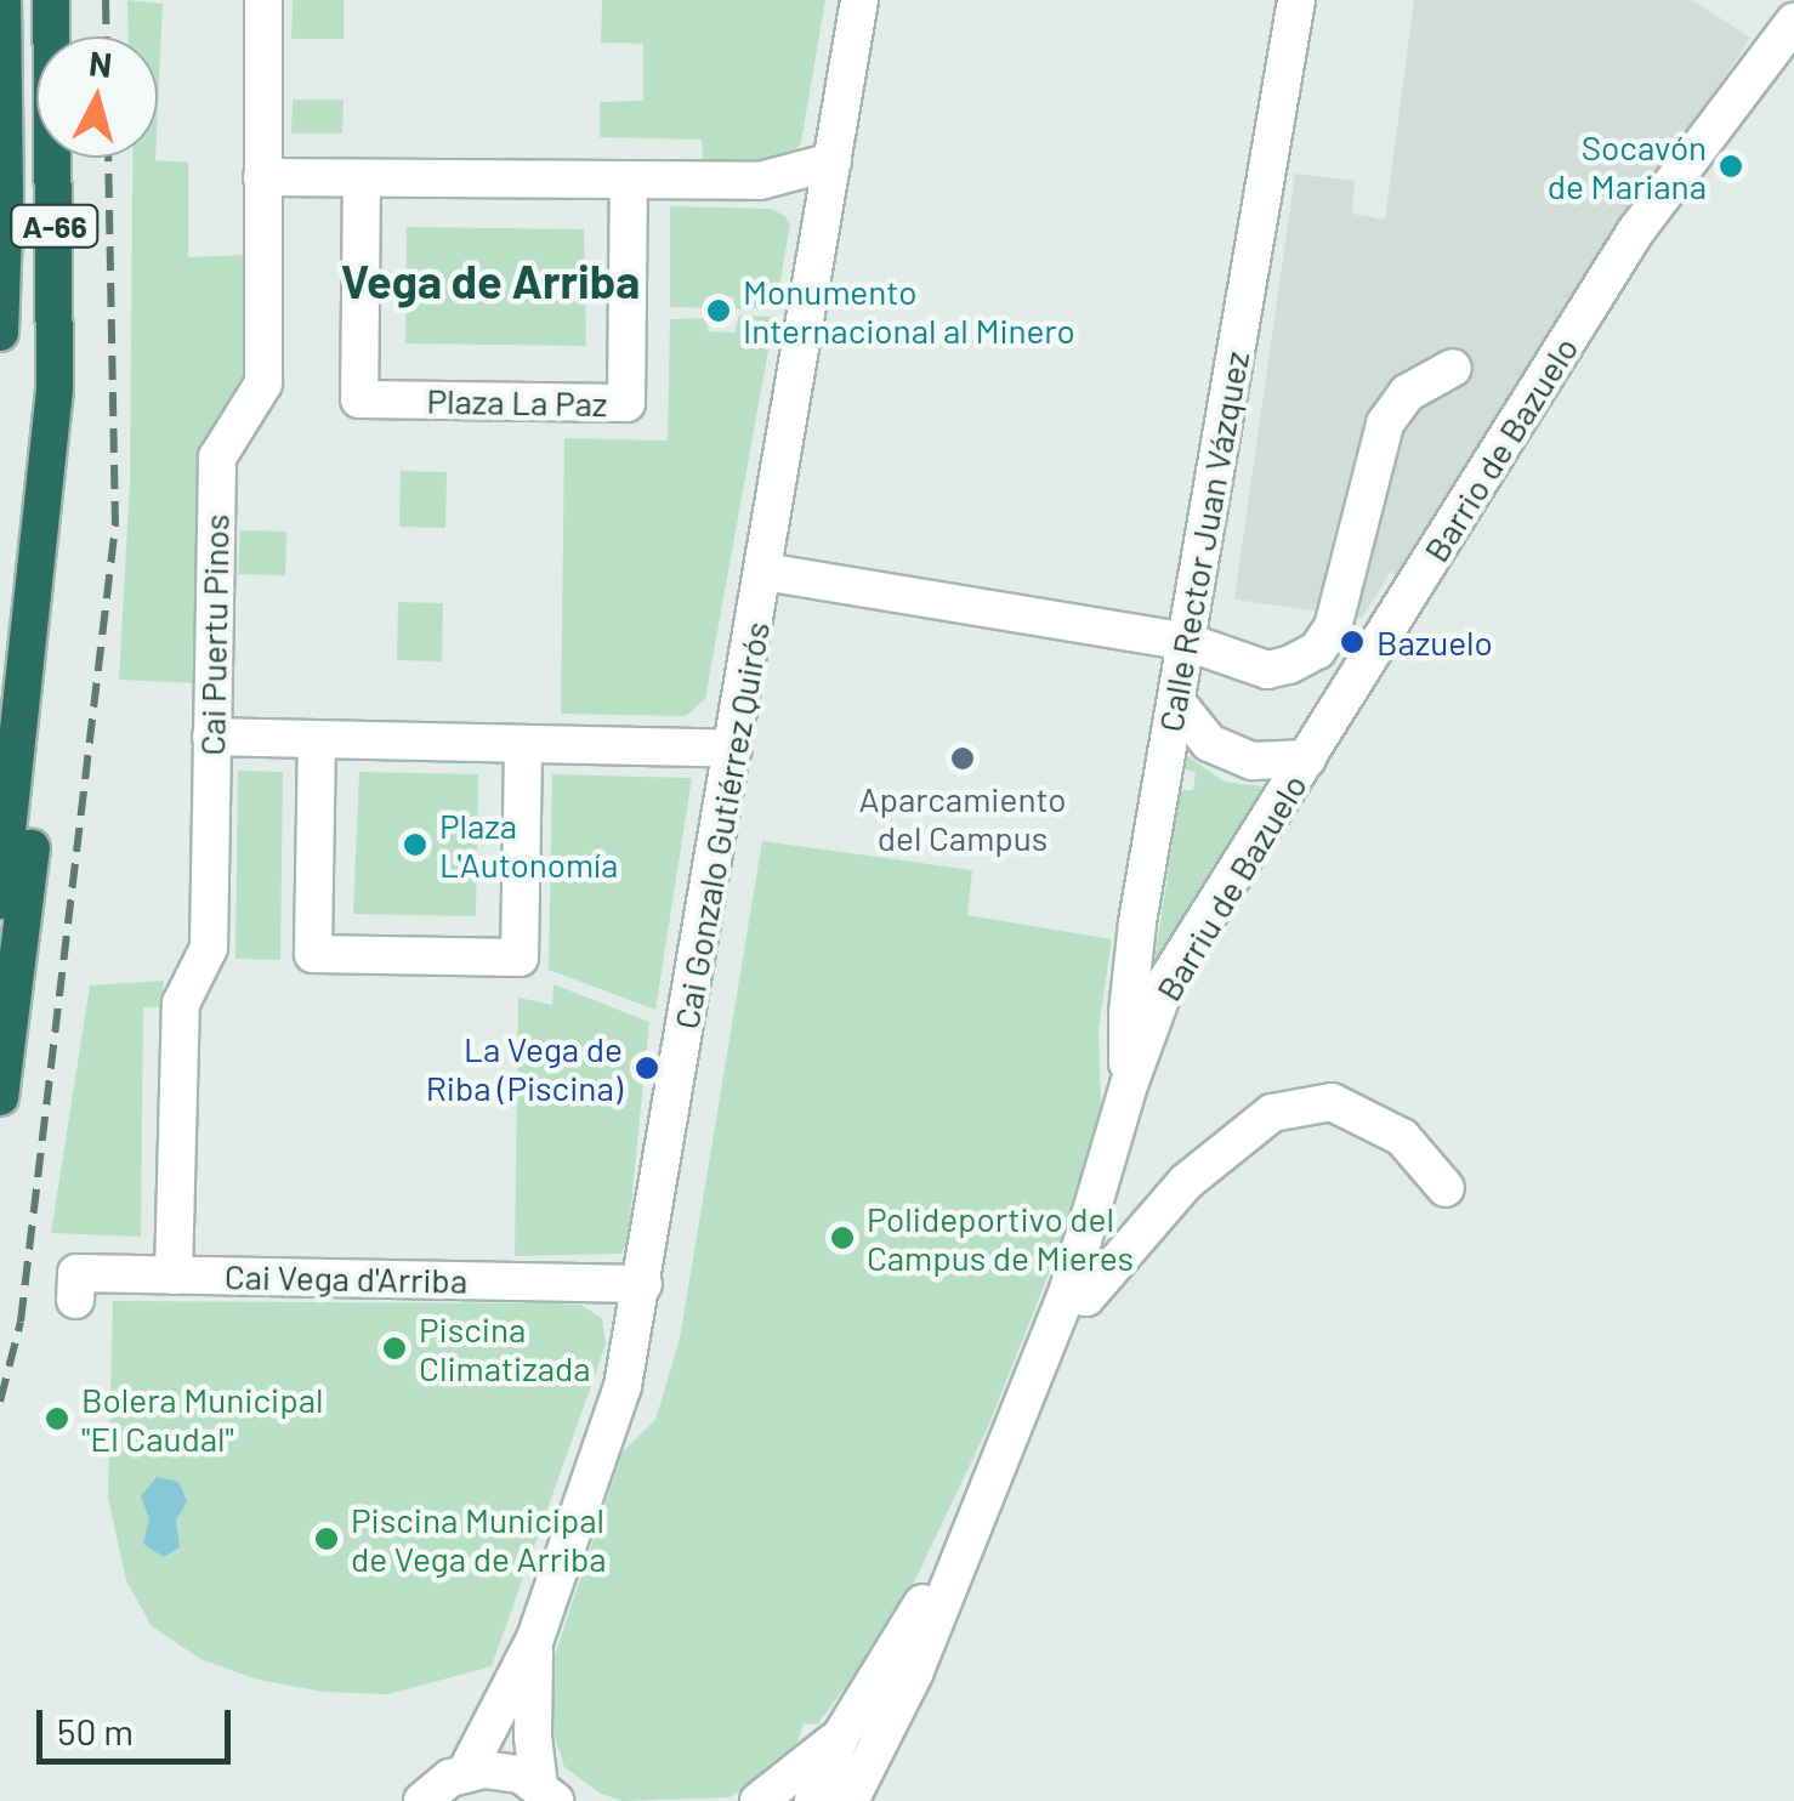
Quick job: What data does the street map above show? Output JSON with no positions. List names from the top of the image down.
{
  "streets": {
    "highway": ["A-66"],
    "street": [
      "Plaza La Paz",
      "Barrio de Bazuelo",
      "Calle Rector Juan Vázquez",
      "Cai Puertu Pinos",
      "Cai Gonzalo Gutiérrez Quirós",
      "Barriu de Bazuelo",
      "Cai Vega d'Arriba"
    ]
  },
  "crossings": [
    ["Barrio de Bazuelo", "Barriu de Bazuelo"],
    ["Calle Rector Juan Vázquez", "Barriu de Bazuelo"],
    ["Cai Puertu Pinos", "Cai Vega d'Arriba"],
    ["Cai Gonzalo Gutiérrez Quirós", "Cai Vega d'Arriba"]
  ],
  "districts": ["Vega de Arriba"],
  "places": [
    "Socavón de Mariana",
    "Monumento Internacional al Minero",
    "Bazuelo",
    "Aparcamiento del Campus",
    "Plaza L'Autonomía",
    "La Vega de Riba (Piscina)",
    "Polideportivo del Campus de Mieres",
    "Piscina Climatizada",
    "Bolera Municipal \"El Caudal\"",
    "Piscina Municipal de Vega de Arriba"
  ],
  "scale_bar": "50 m",
  "north": "top"
}
